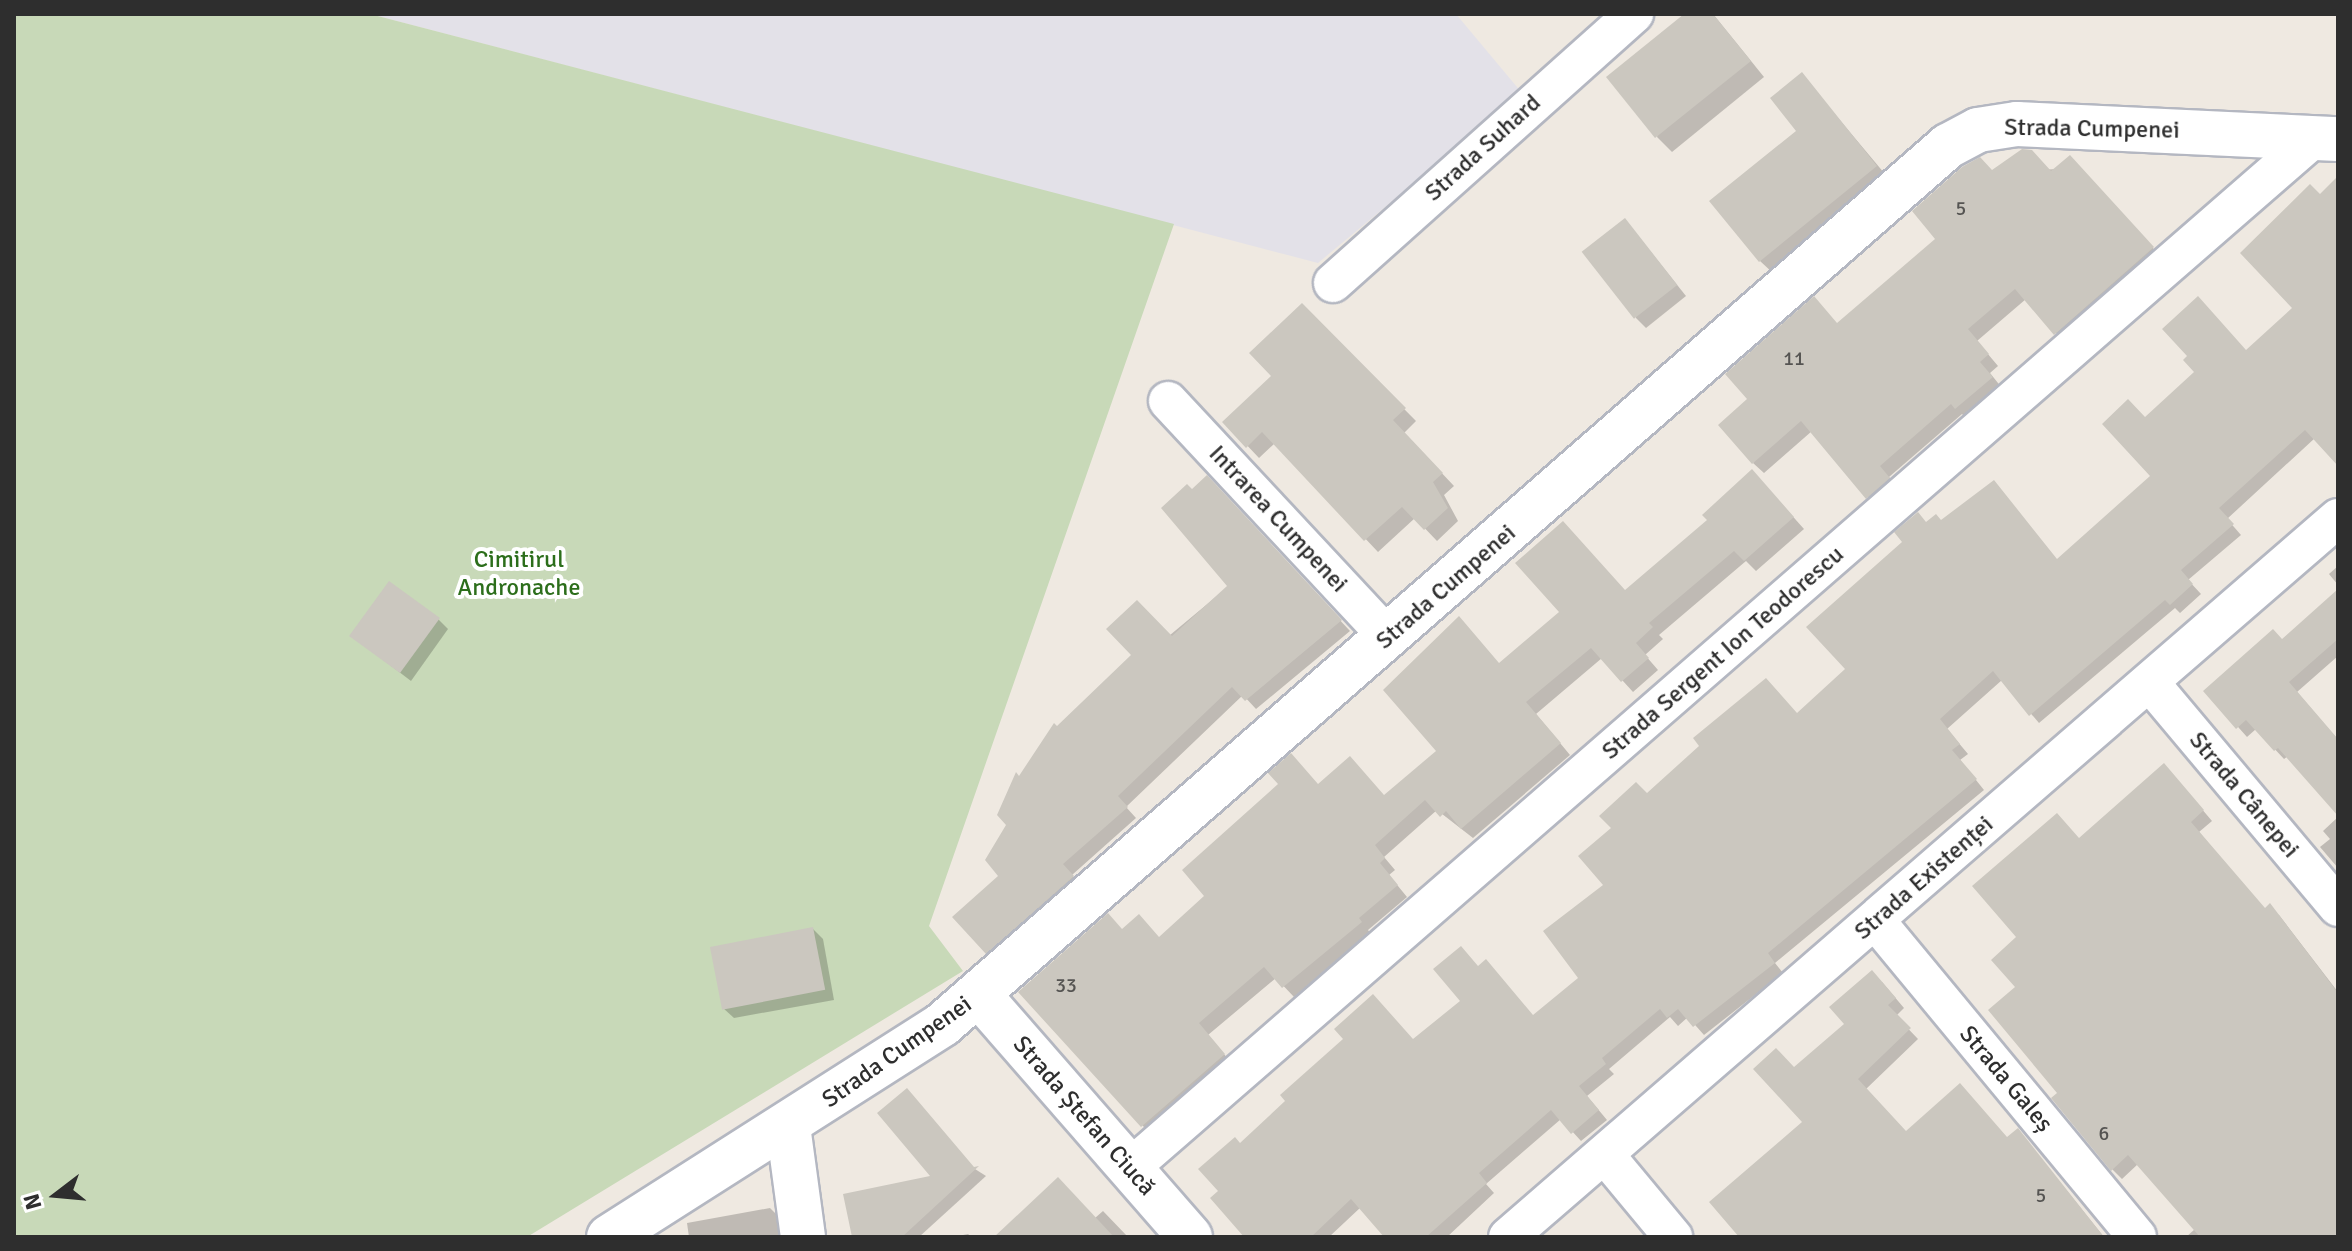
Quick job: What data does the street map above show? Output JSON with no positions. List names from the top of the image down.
{
  "streets": {
    "street": [
      "Strada Cumpenei",
      "Strada Suhard",
      "Intrarea Cumpenei",
      "Strada Sergent Ion Teodorescu",
      "Strada Cânepei",
      "Strada Existenței",
      "Strada Galeș",
      "Strada Ștefan Ciucă"
    ]
  },
  "crossings": [
    ["Strada Cumpenei", "Intrarea Cumpenei"],
    ["Strada Cumpenei", "Strada Sergent Ion Teodorescu"],
    ["Strada Cumpenei", "Strada Ștefan Ciucă"],
    ["Strada Sergent Ion Teodorescu", "Strada Ștefan Ciucă"],
    ["Strada Cânepei", "Strada Existenței"],
    ["Strada Existenței", "Strada Galeș"]
  ],
  "parks": ["Cimitirul Andronache"],
  "house_numbers": [
    "5",
    "11",
    "33",
    "6",
    "5"
  ],
  "north": "left"
}
